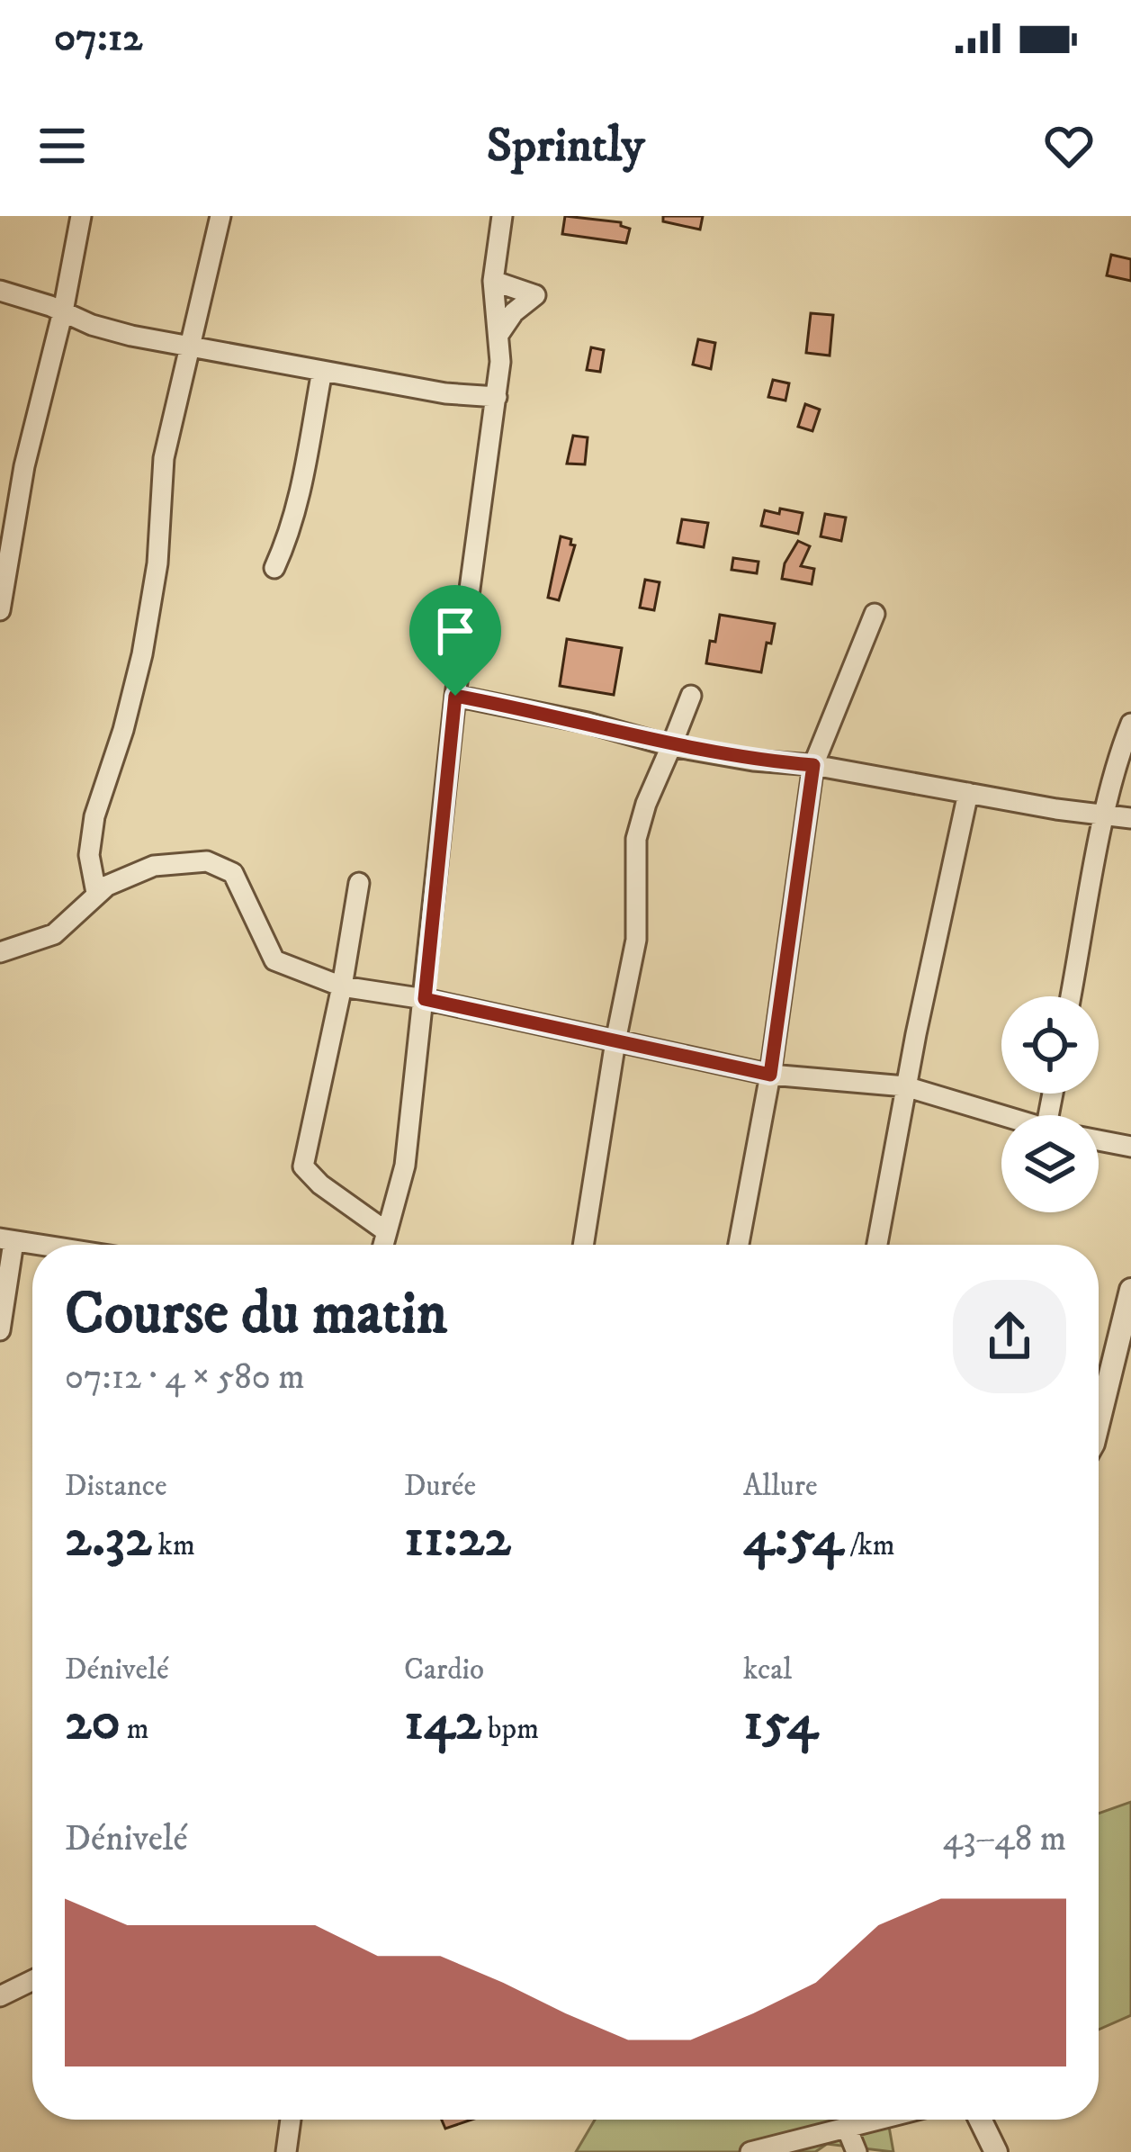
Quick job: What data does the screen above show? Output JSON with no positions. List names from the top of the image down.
{
  "page": {
    "status": "07:12",
    "header": "Sprintly",
    "heading": ["Course du matin", "07:12 · 4 × 580 m"],
    "stats": [
      ["Distance", "2.32 km"],
      ["Durée", "11:22"],
      ["Allure", "4:54 /km"],
      ["Dénivelé", "20 m"],
      ["Cardio", "142 bpm"],
      ["kcal", "154"]
    ],
    "chart": ["Dénivelé", "43–48 m"]
  }
}
